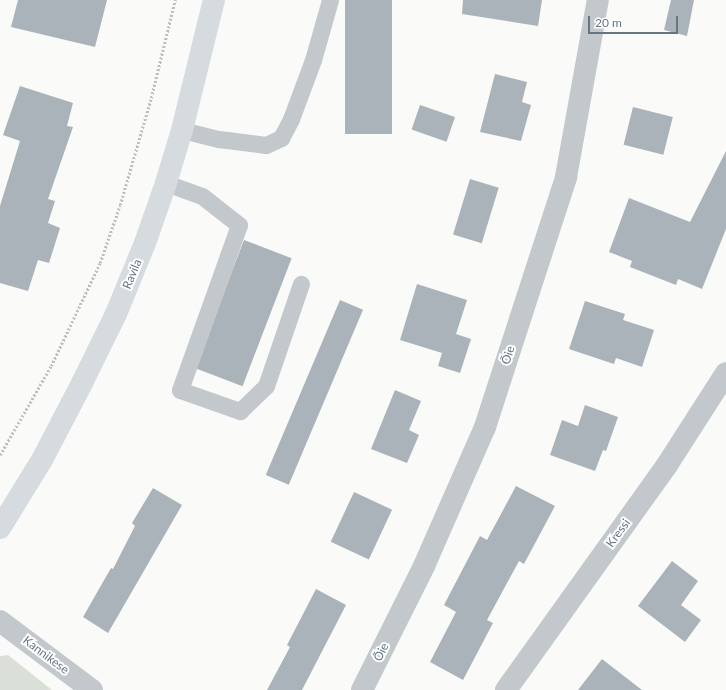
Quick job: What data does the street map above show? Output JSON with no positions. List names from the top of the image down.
{
  "streets": {
    "street": [
      "Ravila",
      "Õie",
      "Kressi",
      "Kannikese"
    ]
  },
  "scale_bar": "20 m"
}
